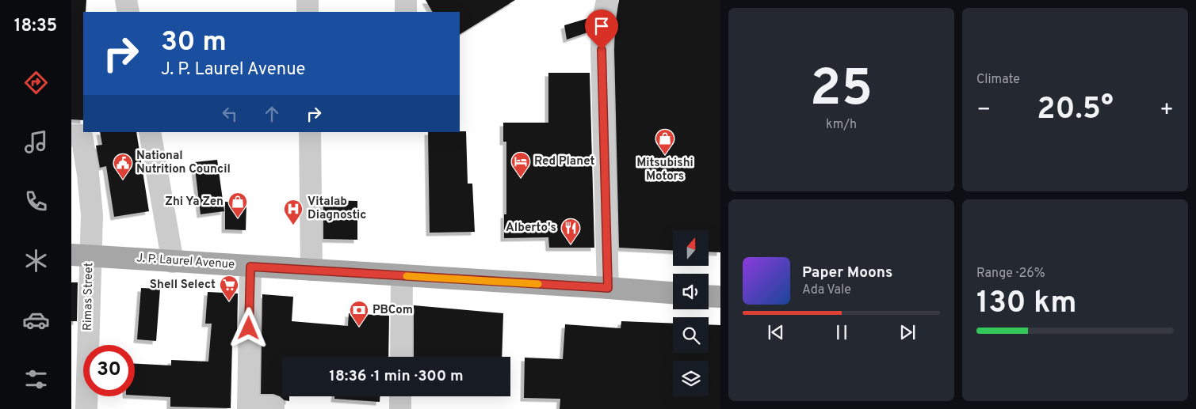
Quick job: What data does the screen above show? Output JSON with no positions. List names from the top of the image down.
{
  "streets": {
    "main road": ["J. P. Laurel Avenue"],
    "street": ["Rimas Street"]
  },
  "crossings": [
    ["J. P. Laurel Avenue", "Rimas Street"]
  ],
  "places": {
    "shop": ["Mitsubishi Motors", "Zhi Ya Zen"],
    "hotel": ["Red Planet"],
    "public building": ["National Nutrition Council"],
    "hospital": ["Vitalab Diagnostic"],
    "restaurant": ["Alberto's"],
    "supermarket": ["Shell Select"],
    "bank": ["PBCom"]
  },
  "north": "top",
  "page": {
    "tabs": "18:35",
    "tile": [
      ["25", "km/h"],
      "Climate",
      ["Range · 26%", "130 km"]
    ],
    "turn": ["30 m", "J. P. Laurel Avenue"],
    "heat": ["−", "20.5°", "+"],
    "song": ["Paper Moons", "Ada Vale"],
    "limit": "30",
    "trip": "18:36 · 1 min · 300 m"
  }
}
